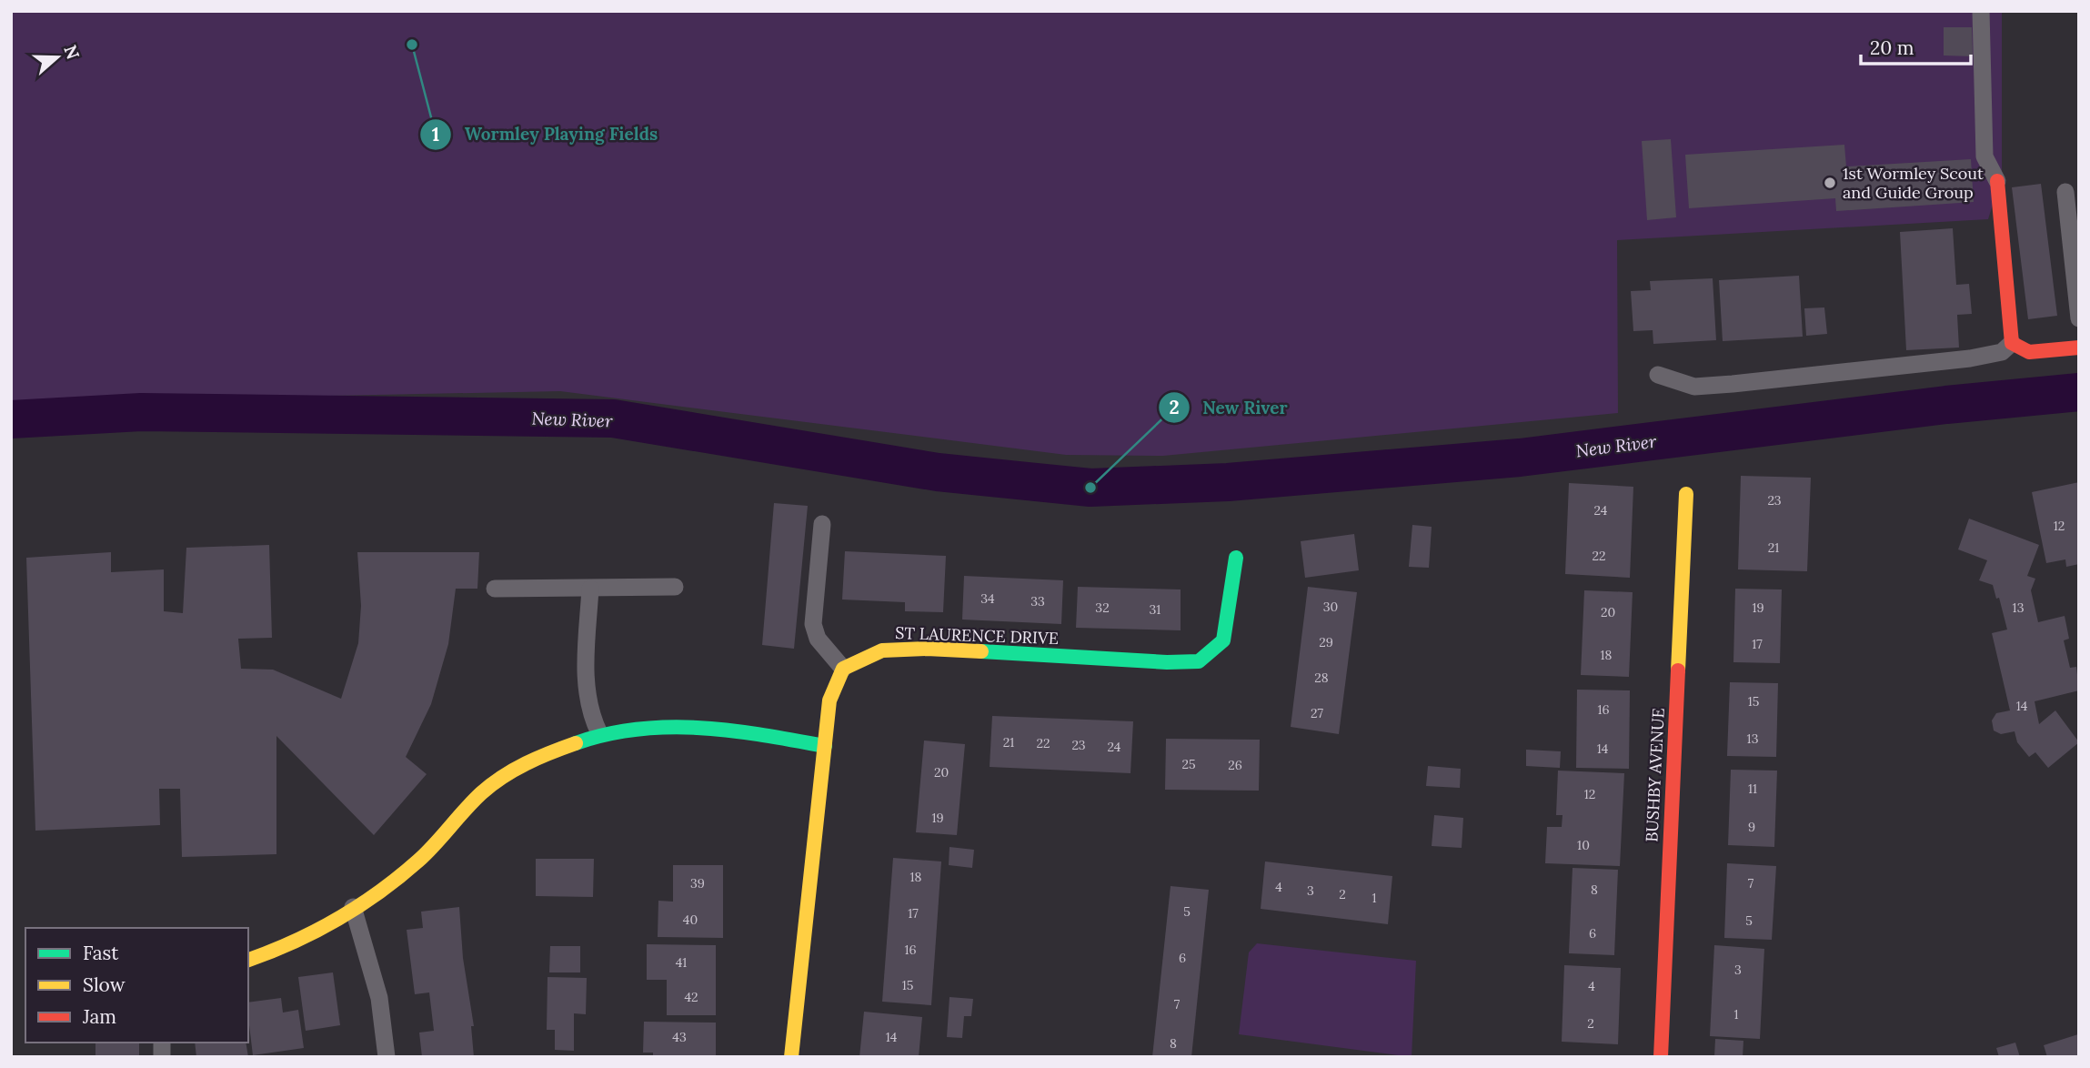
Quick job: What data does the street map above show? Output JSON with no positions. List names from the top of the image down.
{
  "streets": {
    "street": ["ST LAURENCE DRIVE", "BUSHBY AVENUE"]
  },
  "water": ["New River"],
  "places": ["Wormley Playing Fields", "1st Wormley Scout and Guide Group", "New River"],
  "house_numbers": [
    "23",
    "24",
    "12",
    "21",
    "22",
    "34",
    "33",
    "30",
    "32",
    "19",
    "13",
    "31",
    "20",
    "29",
    "17",
    "18",
    "28",
    "15",
    "14",
    "16",
    "27",
    "13",
    "21",
    "22",
    "23",
    "24",
    "14",
    "25",
    "26",
    "20",
    "11",
    "12",
    "19",
    "9",
    "10",
    "18",
    "39",
    "7",
    "4",
    "8",
    "3",
    "2",
    "1",
    "5",
    "17",
    "40",
    "5",
    "6",
    "16",
    "6",
    "41",
    "3",
    "15",
    "4",
    "42",
    "7",
    "1",
    "2",
    "43",
    "14",
    "8"
  ],
  "legend": ["Fast", "Slow", "Jam"],
  "scale_bar": "20 m",
  "north": "right"
}
